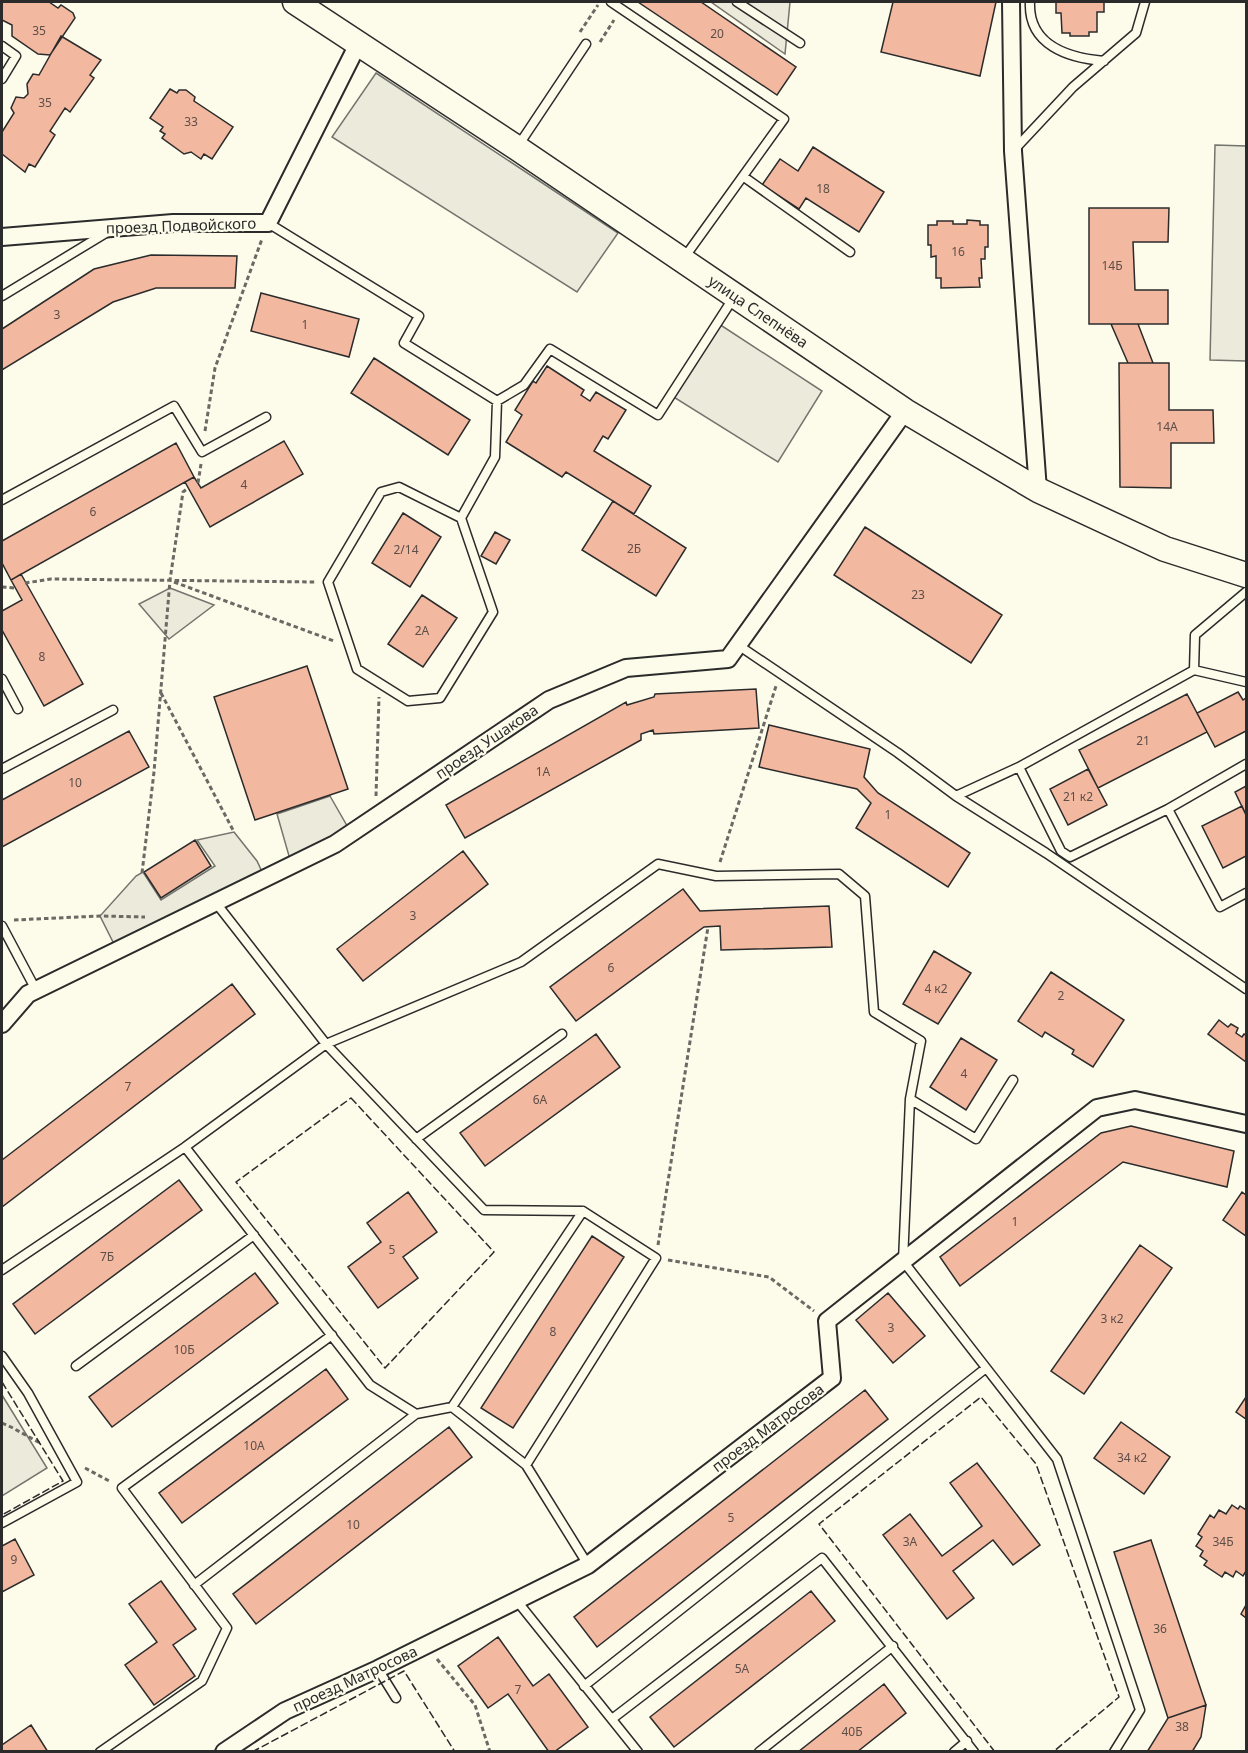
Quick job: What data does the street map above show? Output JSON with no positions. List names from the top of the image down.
{
  "streets": {
    "street": [
      "проезд Подвойского",
      "улица Слепнёва",
      "проезд Ушакова",
      "проезд Матросова"
    ]
  },
  "crossings": [
    ["проезд Подвойского", "улица Слепнёва"],
    ["улица Слепнёва", "проезд Ушакова"]
  ],
  "house_numbers": [
    "35",
    "20",
    "35",
    "33",
    "18",
    "16",
    "14Б",
    "3",
    "1",
    "14А",
    "4",
    "6",
    "2Б",
    "2/14",
    "23",
    "2А",
    "8",
    "21",
    "1А",
    "10",
    "21 к2",
    "1",
    "3",
    "6",
    "4 к2",
    "2",
    "4",
    "7",
    "6А",
    "1",
    "5",
    "7Б",
    "3 к2",
    "3",
    "8",
    "10Б",
    "10А",
    "34 к2",
    "5",
    "10",
    "3А",
    "34Б",
    "9",
    "36",
    "5А",
    "7",
    "38",
    "40Б"
  ]
}
